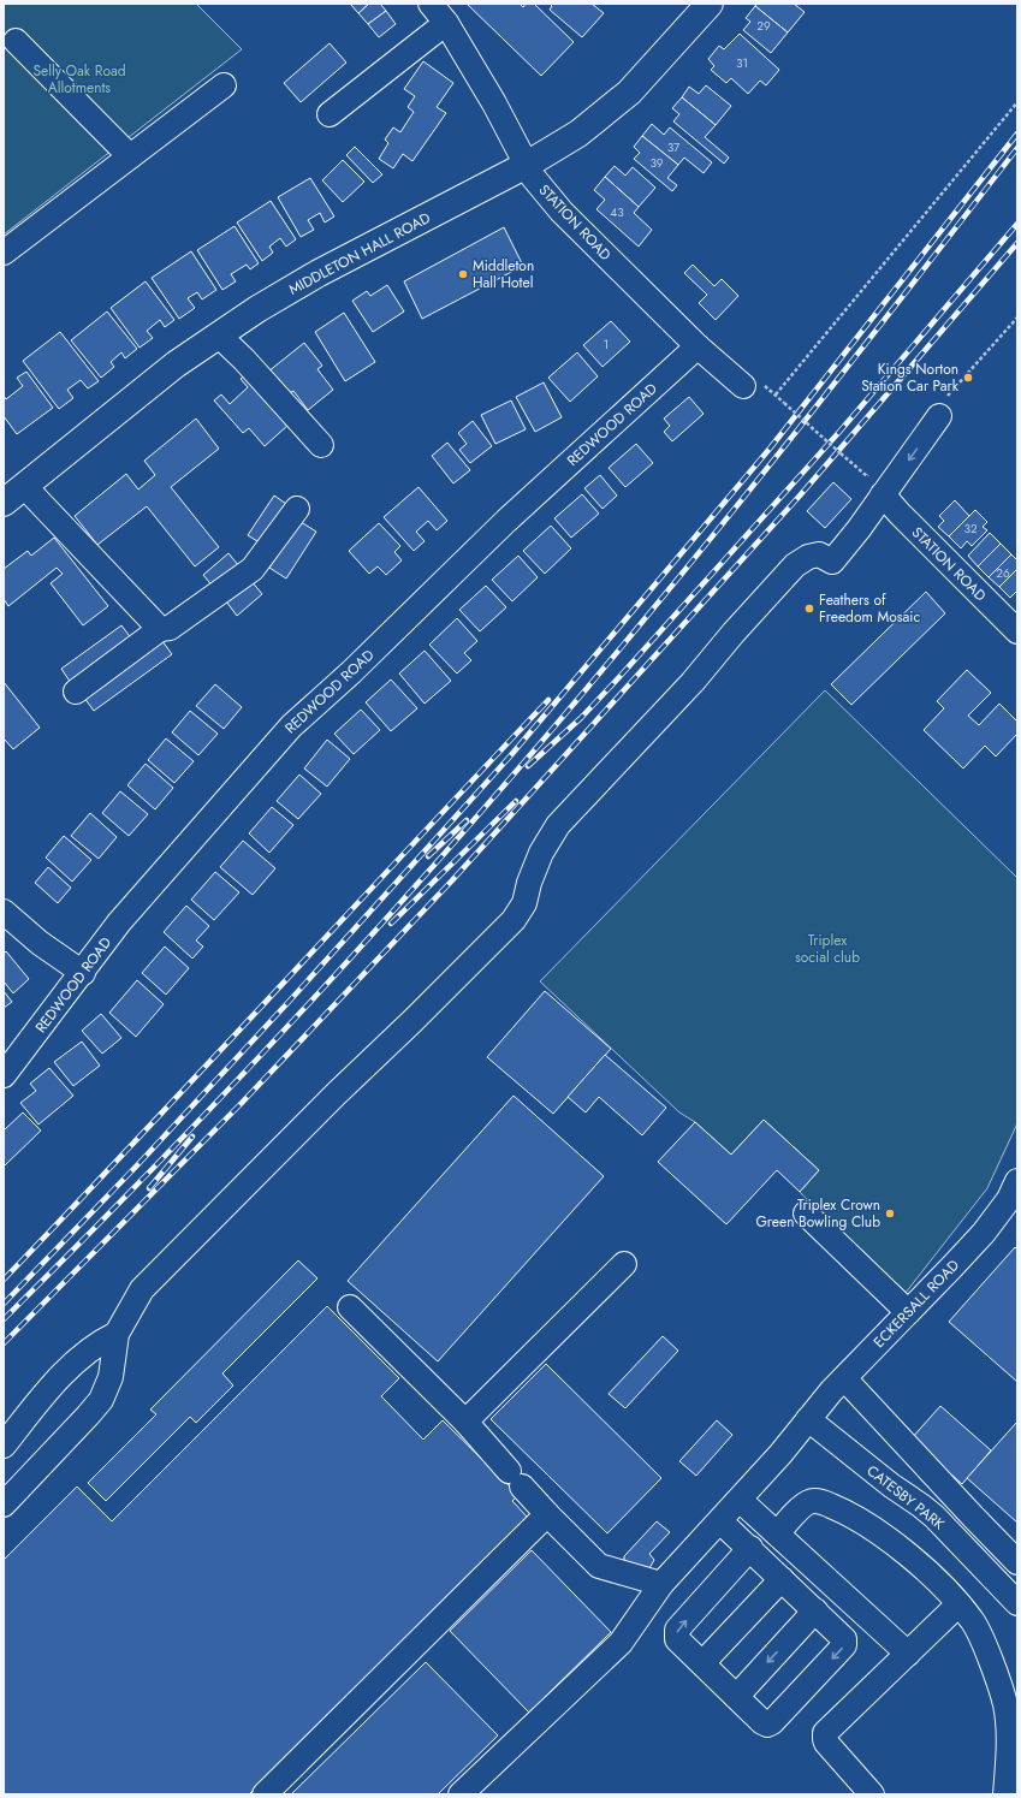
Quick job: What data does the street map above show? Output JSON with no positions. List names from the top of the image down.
{
  "streets": {
    "main road": ["MIDDLETON HALL ROAD"],
    "street": [
      "STATION ROAD",
      "REDWOOD ROAD",
      "ECKERSALL ROAD",
      "CATESBY PARK"
    ]
  },
  "crossings": [
    ["STATION ROAD", "MIDDLETON HALL ROAD"],
    ["STATION ROAD", "REDWOOD ROAD"],
    ["ECKERSALL ROAD", "CATESBY PARK"]
  ],
  "parks": ["Selly Oak Road Allotments", "Triplex social club"],
  "places": [
    "Middleton Hall Hotel",
    "Kings Norton Station Car Park",
    "Feathers of Freedom Mosaic",
    "Triplex Crown Green Bowling Club"
  ],
  "house_numbers": [
    "29",
    "31",
    "37",
    "39",
    "43",
    "1",
    "32",
    "26"
  ]
}
